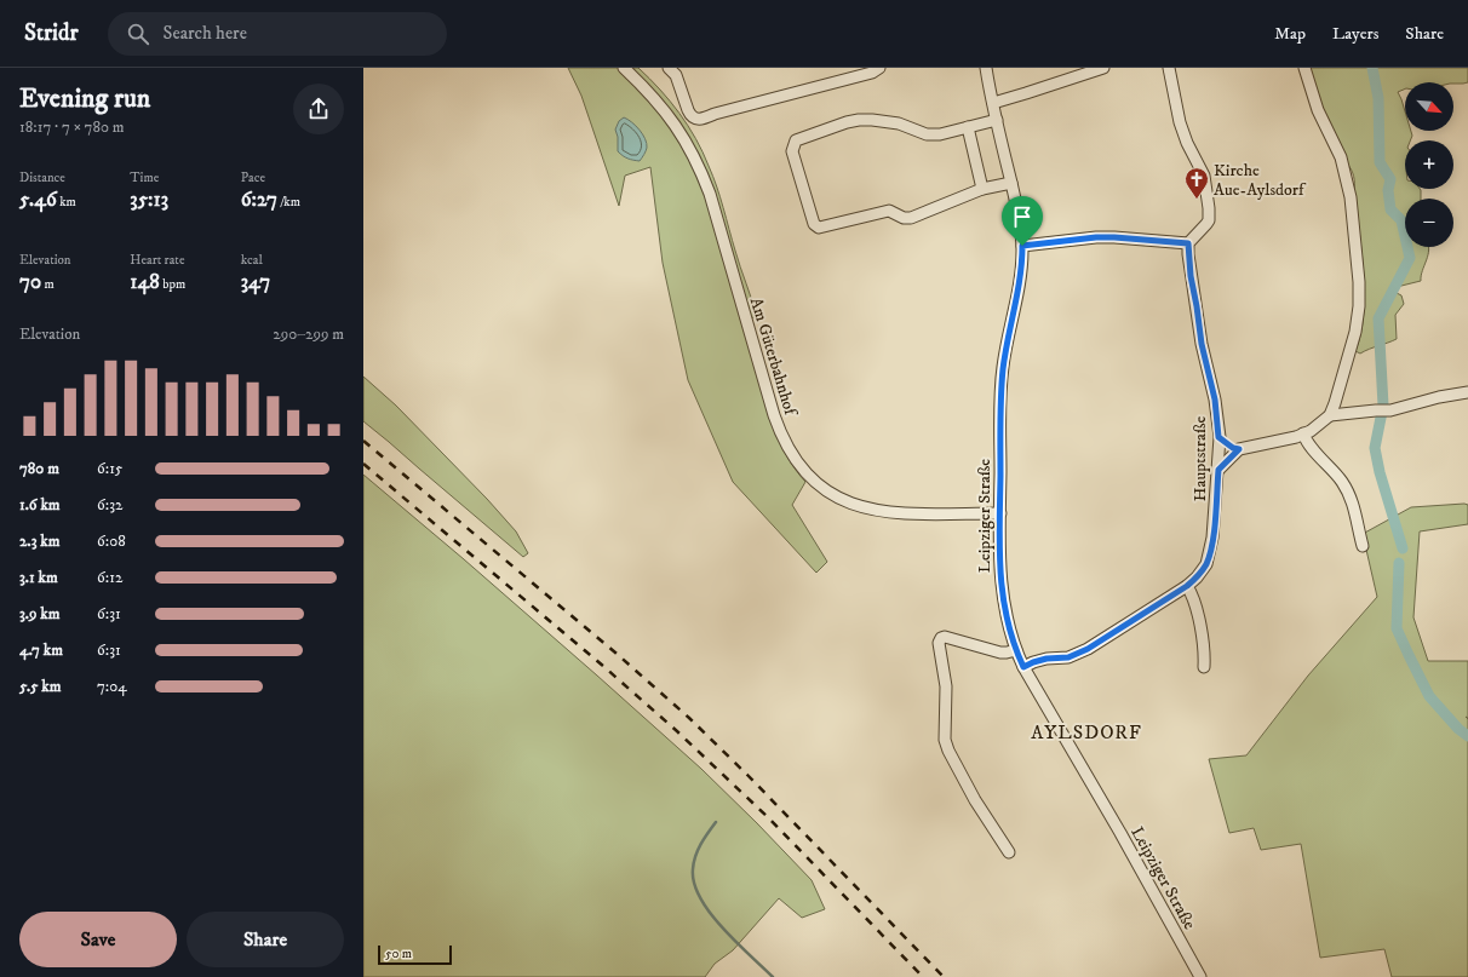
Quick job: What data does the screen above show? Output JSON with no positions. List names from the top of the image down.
{
  "streets": {
    "street": ["Am Güterbahnhof", "Hauptstraße", "Leipziger Straße"]
  },
  "crossings": [
    ["Am Güterbahnhof", "Leipziger Straße"],
    ["Hauptstraße", "Leipziger Straße"]
  ],
  "districts": ["AYLSDORF"],
  "places": {
    "church": ["Kirche Aue-Aylsdorf"]
  },
  "scale_bar": "50 m",
  "north": "bottom right",
  "page": {
    "header": "Stridr",
    "search": "Search here",
    "nav": ["Map", "Layers", "Share"],
    "heading": ["Evening run", "18:17 · 7 × 780 m"],
    "map_buttons": ["+", "−"],
    "stats": [
      ["Distance", "5.46 km"],
      ["Time", "35:13"],
      ["Pace", "6:27 /km"],
      ["Elevation", "70 m"],
      ["Heart rate", "148 bpm"],
      ["kcal", "347"]
    ],
    "chart": ["Elevation", "290–299 m"],
    "list": [
      {
        "name": "780 m",
        "note": "6:15"
      },
      {
        "name": "1.6 km",
        "note": "6:32"
      },
      {
        "name": "2.3 km",
        "note": "6:08"
      },
      {
        "name": "3.1 km",
        "note": "6:12"
      },
      {
        "name": "3.9 km",
        "note": "6:31"
      },
      {
        "name": "4.7 km",
        "note": "6:31"
      },
      {
        "name": "5.5 km",
        "note": "7:04"
      }
    ],
    "buttons": ["Save", "Share"],
    "scale": "50 m"
  }
}
